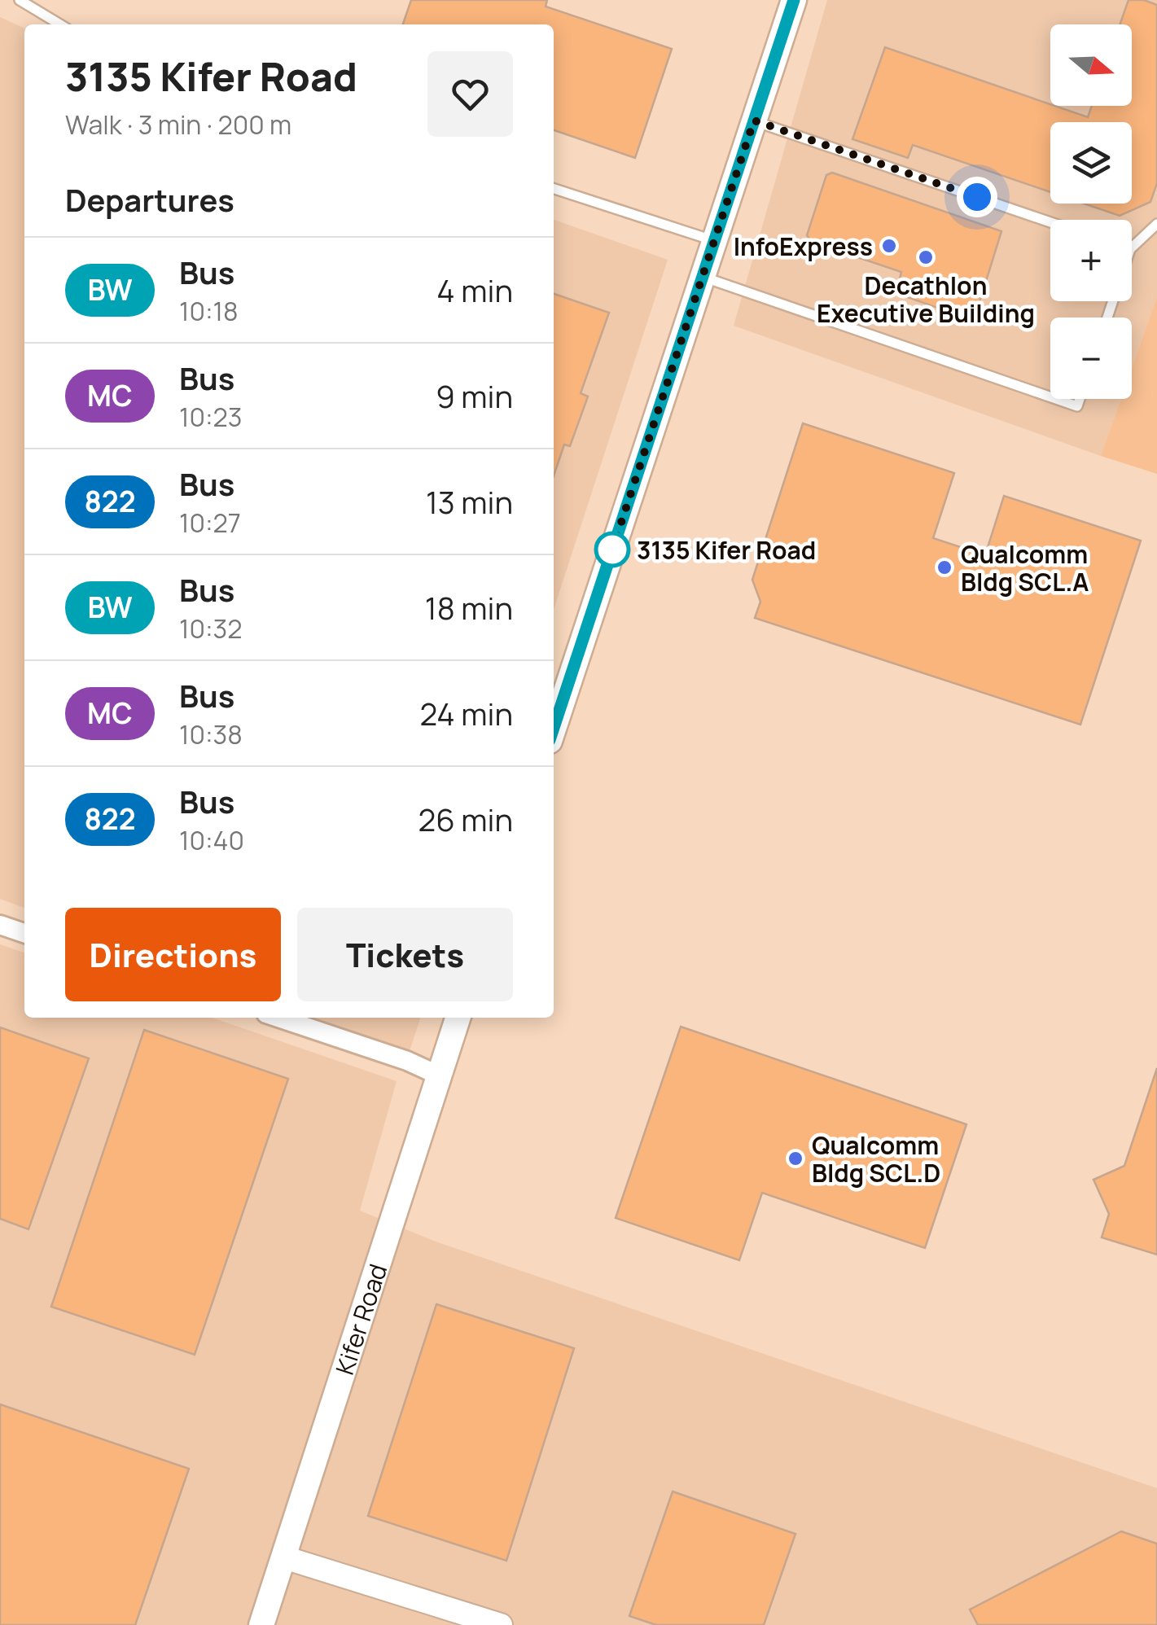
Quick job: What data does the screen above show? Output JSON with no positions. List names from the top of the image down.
{
  "streets": {
    "main road": ["Kifer Road"]
  },
  "places": [
    "InfoExpress",
    "Decathlon Executive Building",
    "3135 Kifer Road",
    "Qualcomm Bldg SCL.A",
    "Qualcomm Bldg SCL.D"
  ],
  "lines": ["bus line BW"],
  "north": "right",
  "page": {
    "map_buttons": ["+", "−"],
    "heading": [
      ["3135 Kifer Road", "Walk · 3 min · 200 m"],
      "Departures"
    ],
    "list": [
      {
        "mark": "BW",
        "name": "Bus",
        "note": "10:18",
        "value": "4 min"
      },
      {
        "mark": "MC",
        "name": "Bus",
        "note": "10:23",
        "value": "9 min"
      },
      {
        "mark": "822",
        "name": "Bus",
        "note": "10:27",
        "value": "13 min"
      },
      {
        "mark": "BW",
        "name": "Bus",
        "note": "10:32",
        "value": "18 min"
      },
      {
        "mark": "MC",
        "name": "Bus",
        "note": "10:38",
        "value": "24 min"
      },
      {
        "mark": "822",
        "name": "Bus",
        "note": "10:40",
        "value": "26 min"
      }
    ],
    "buttons": ["Directions", "Tickets"]
  }
}
